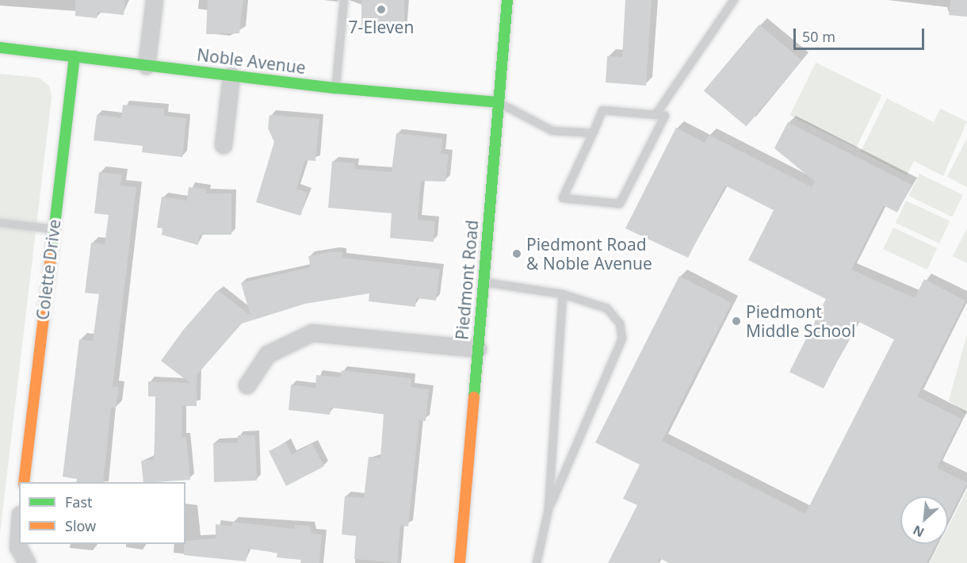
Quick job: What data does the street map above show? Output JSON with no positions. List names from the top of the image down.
{
  "streets": {
    "street": ["Noble Avenue", "Colette Drive", "Piedmont Road"]
  },
  "crossings": [
    ["Noble Avenue", "Colette Drive"],
    ["Noble Avenue", "Piedmont Road"]
  ],
  "places": ["7-Eleven", "Piedmont Road & Noble Avenue", "Piedmont Middle School"],
  "legend": ["Fast", "Slow"],
  "scale_bar": "50 m",
  "north": "bottom left"
}
